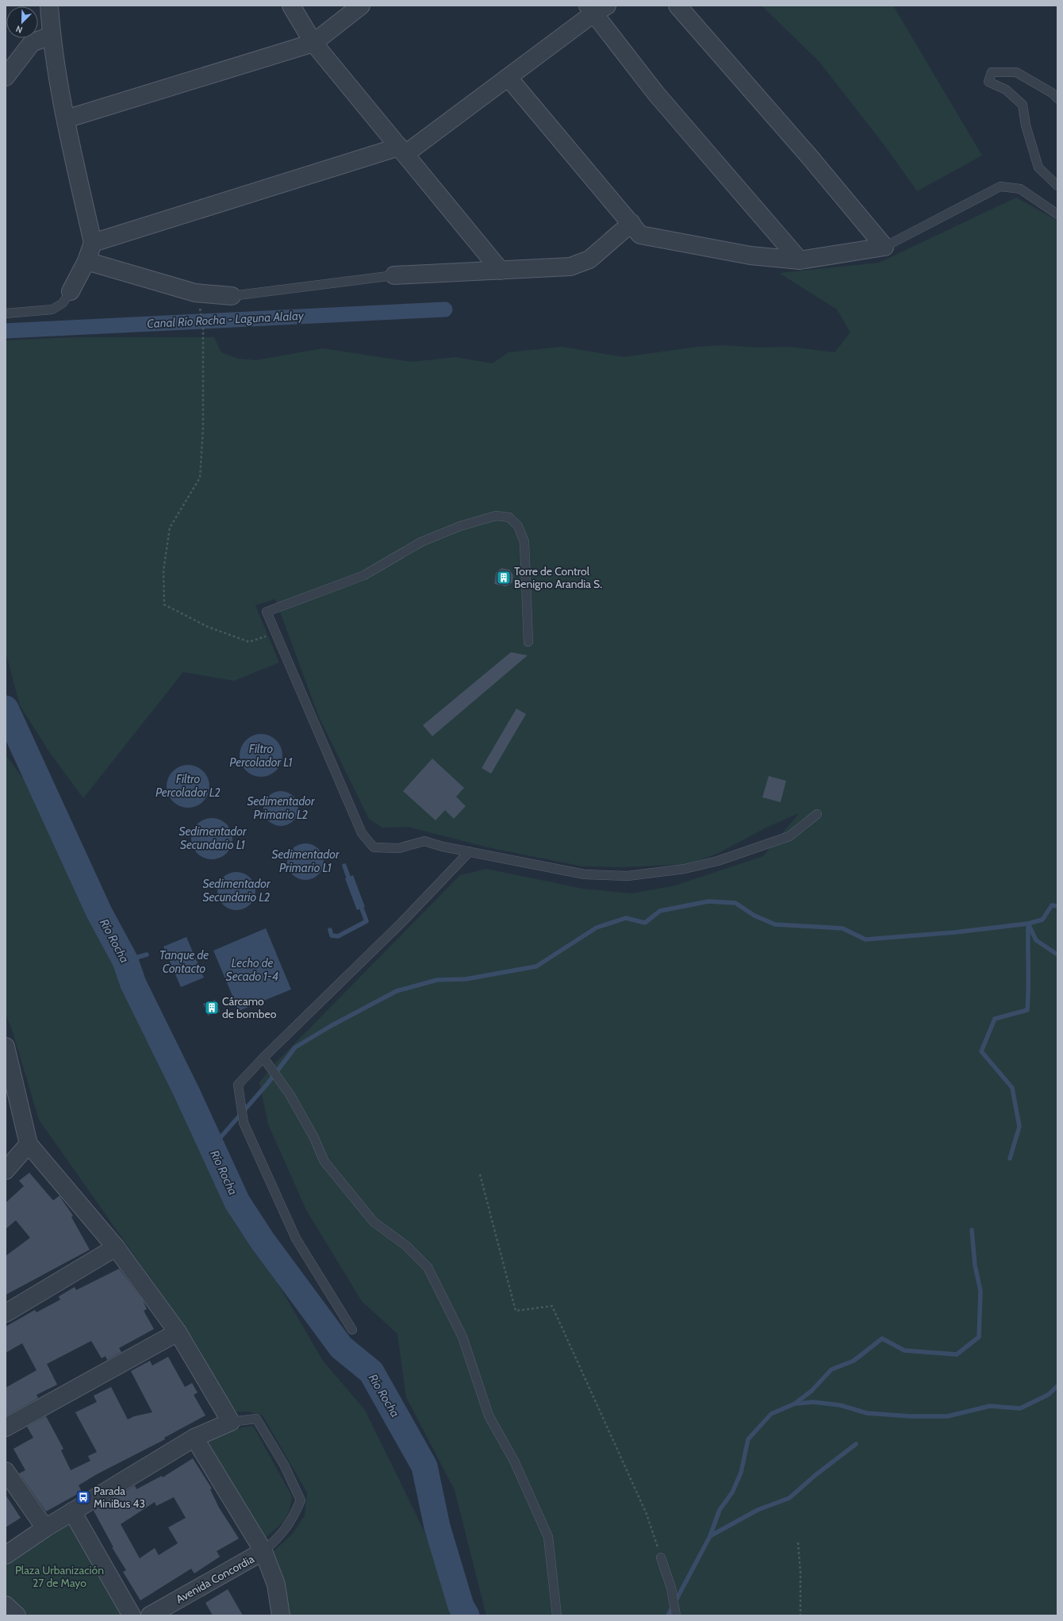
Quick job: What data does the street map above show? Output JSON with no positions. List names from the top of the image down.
{
  "streets": {
    "street": ["Avenida Concordia"]
  },
  "water": [
    "Canal Río Rocha - Laguna Alalay",
    "Filtro Percolador L1",
    "Filtro Percolador L2",
    "Sedimentador Primario L2",
    "Sedimentador Secundario L1",
    "Sedimentador Primario L1",
    "Sedimentador Secundario L2",
    "Río Rocha",
    "Tanque de Contacto",
    "Lecho de Secado 1-4"
  ],
  "parks": ["Plaza Urbanización 27 de Mayo"],
  "places": {
    "building": ["Torre de Control Benigno Arandia S.", "Cárcamo de bombeo"],
    "bus stop": ["Parada MiniBus 43"]
  },
  "north": "bottom left"
}
